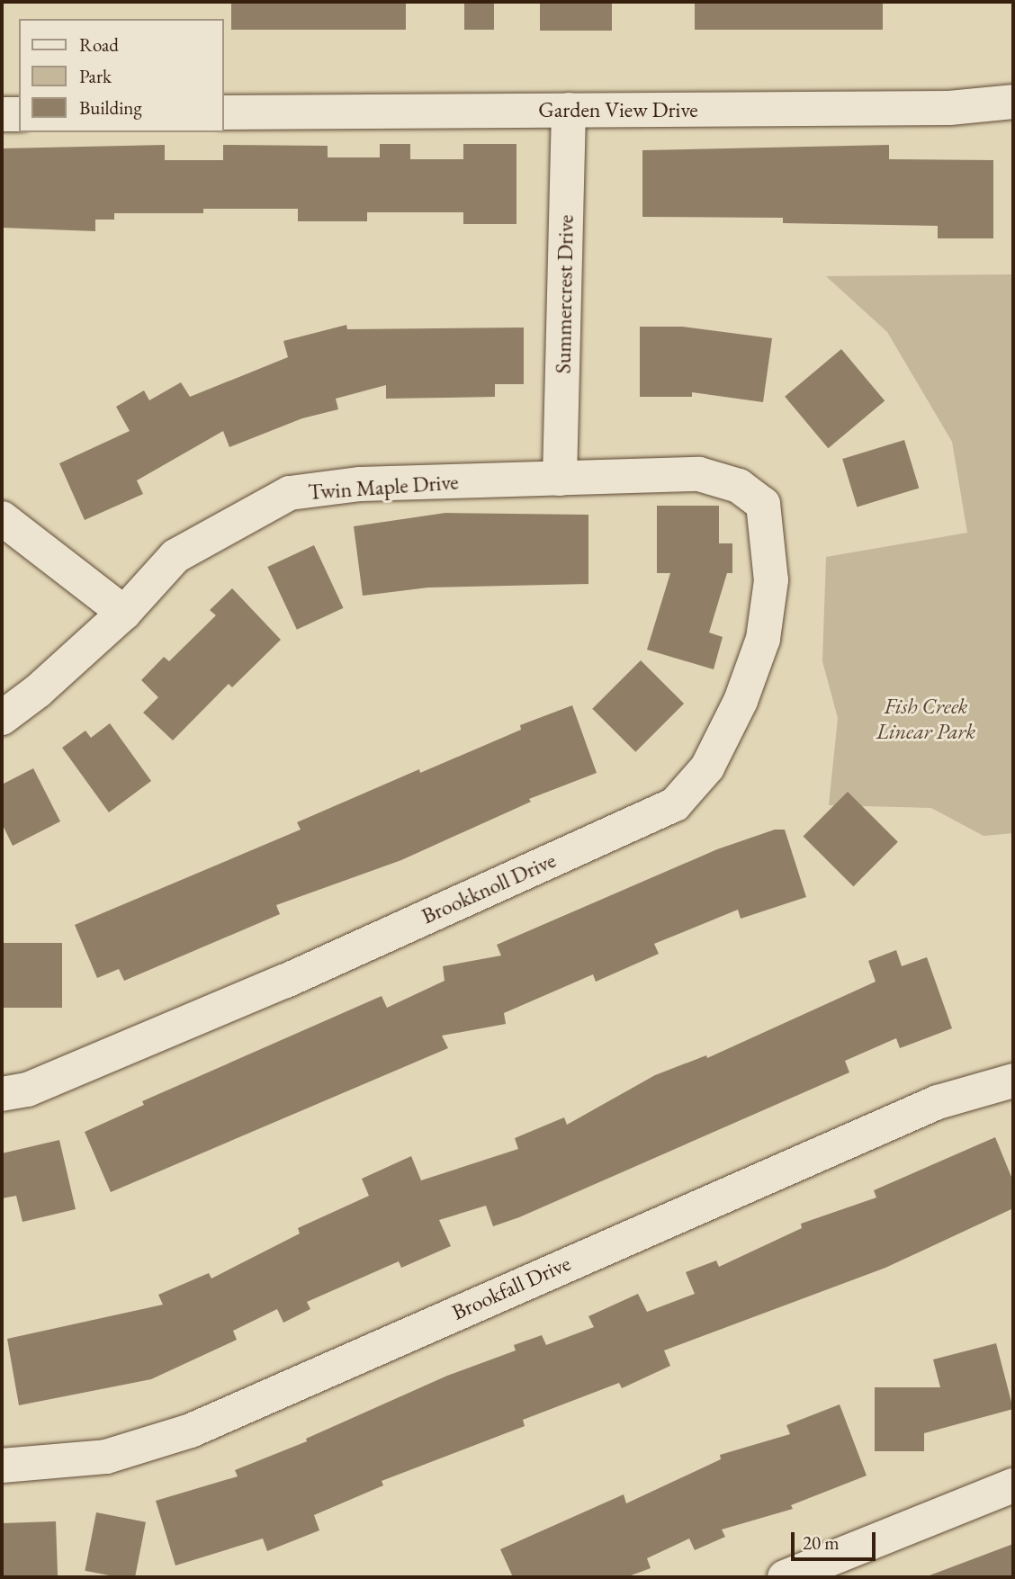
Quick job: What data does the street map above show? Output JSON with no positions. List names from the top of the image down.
{
  "streets": {
    "street": [
      "Garden View Drive",
      "Summercrest Drive",
      "Twin Maple Drive",
      "Brookknoll Drive",
      "Brookfall Drive"
    ]
  },
  "crossings": [
    ["Garden View Drive", "Summercrest Drive"],
    ["Summercrest Drive", "Twin Maple Drive"],
    ["Twin Maple Drive", "Brookknoll Drive"]
  ],
  "parks": ["Fish Creek Linear Park"],
  "legend": ["Road", "Park", "Building"],
  "scale_bar": "20 m"
}
